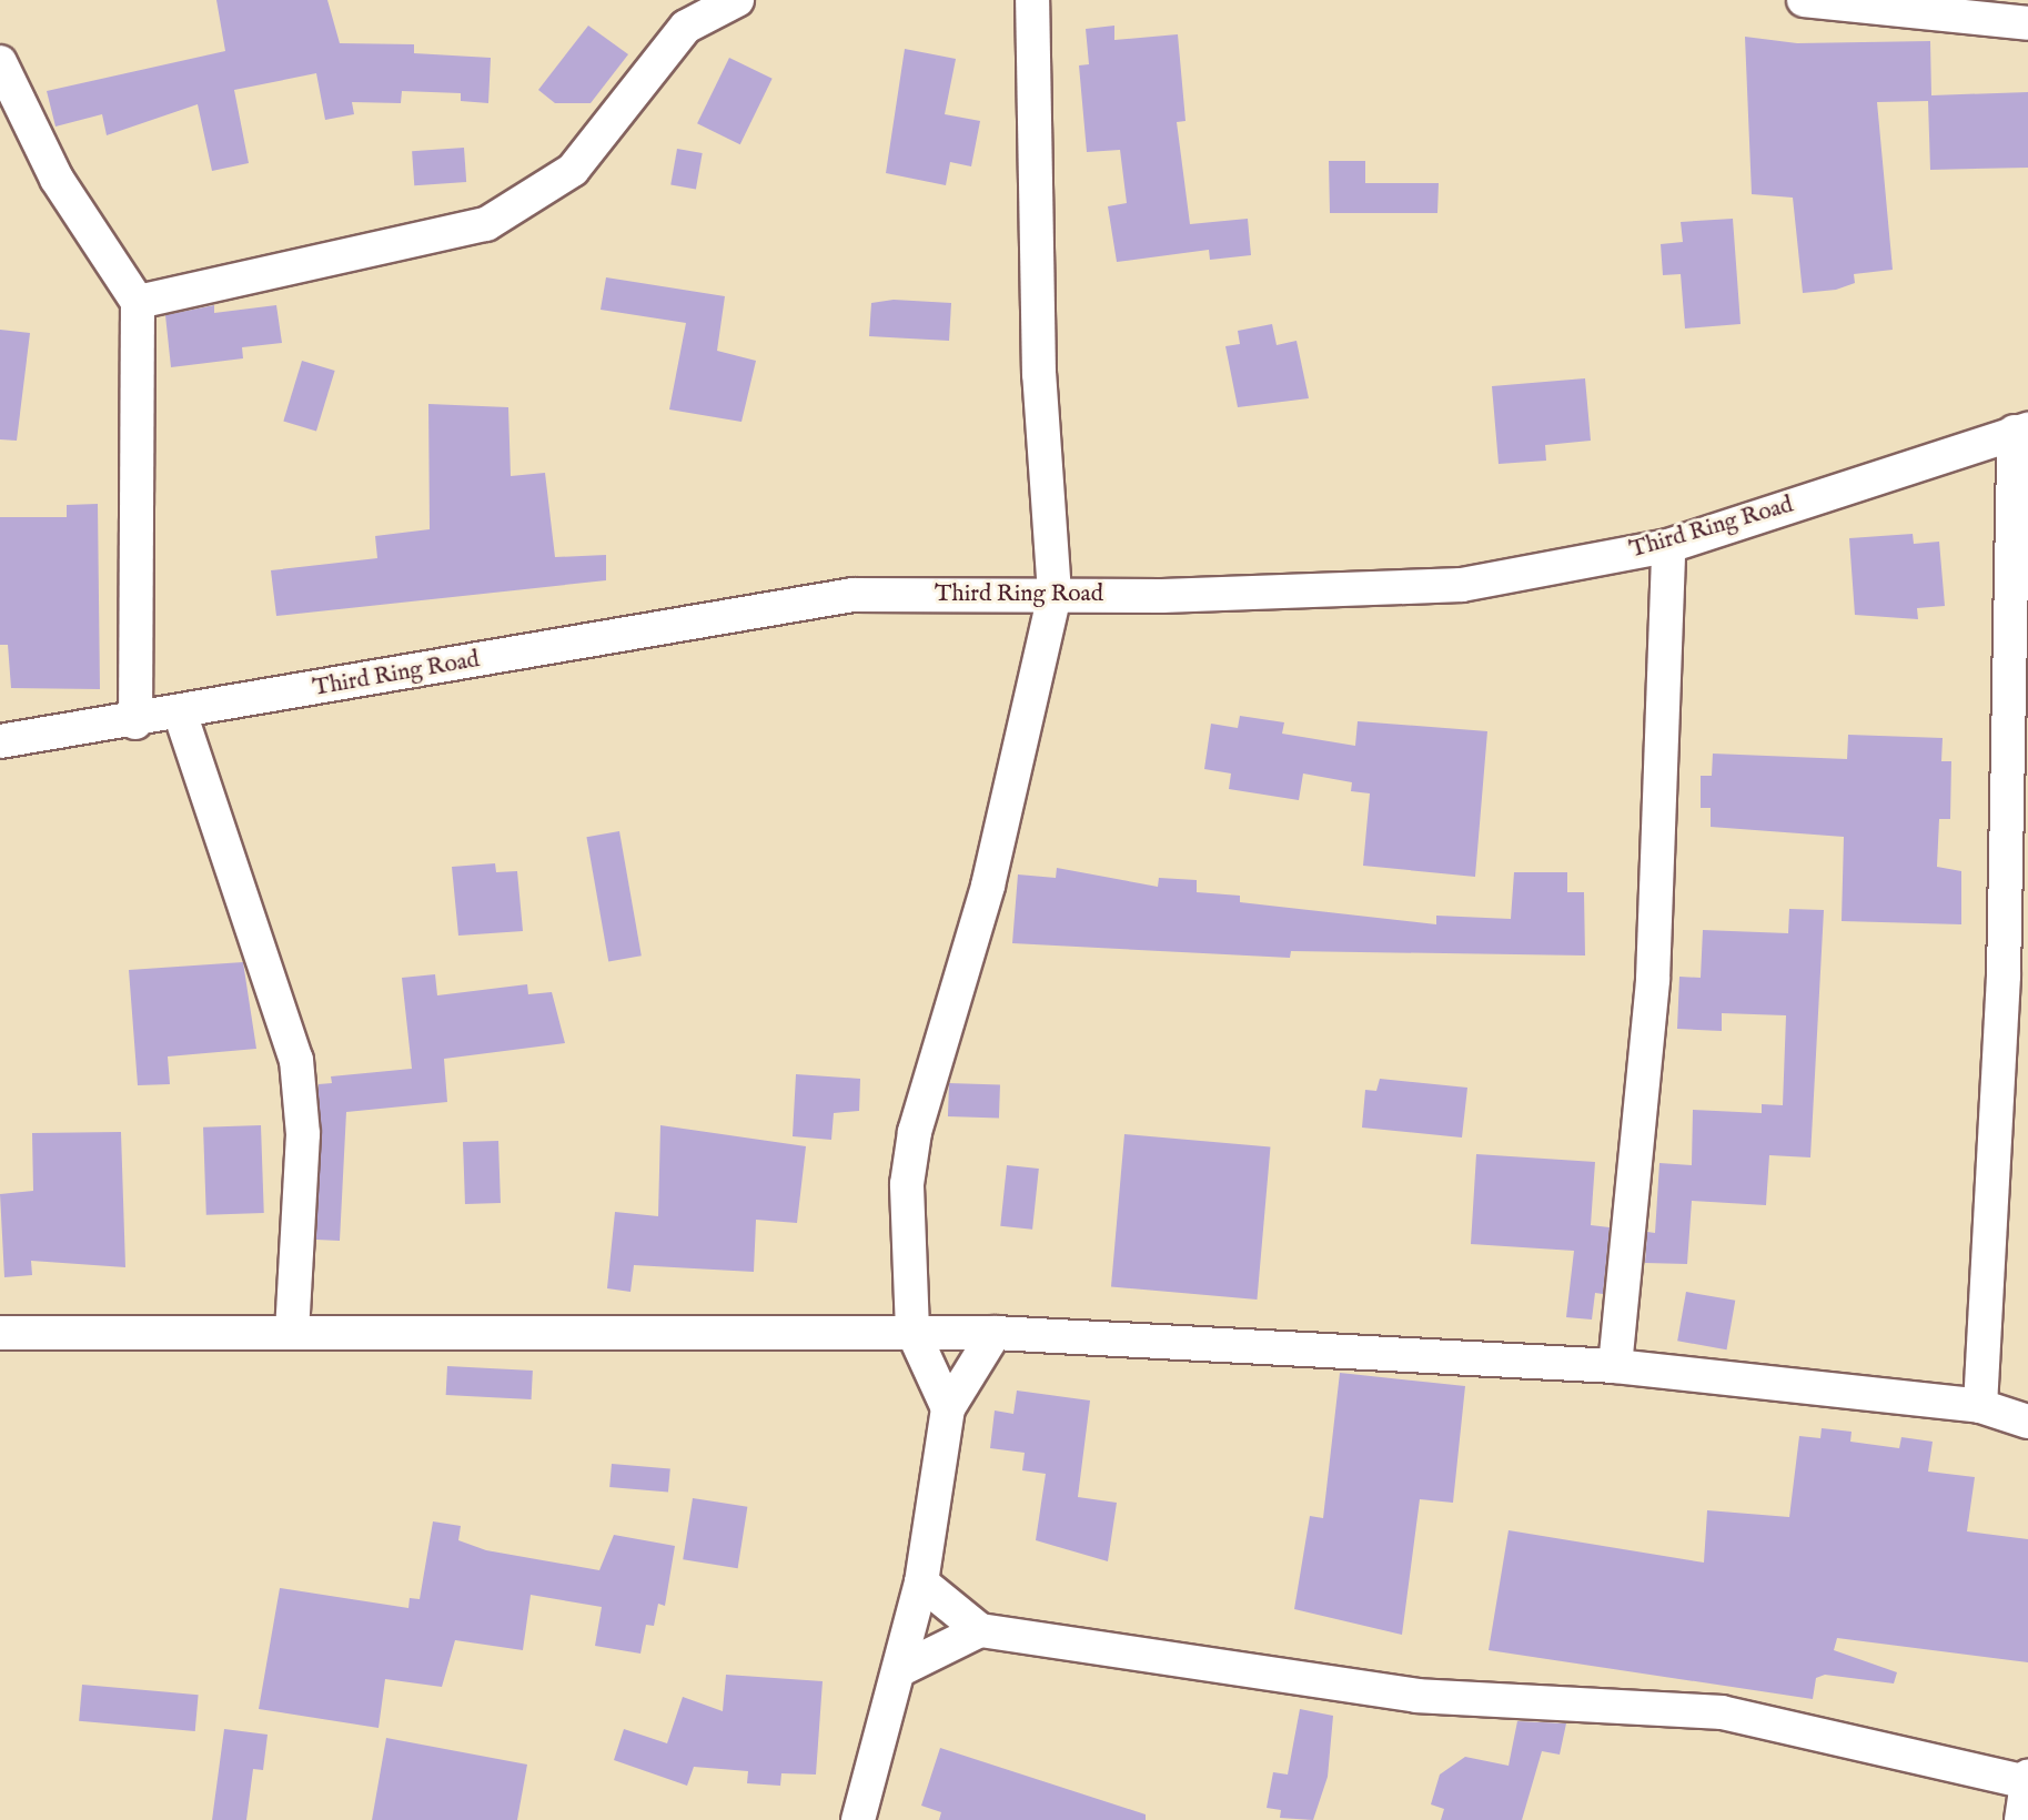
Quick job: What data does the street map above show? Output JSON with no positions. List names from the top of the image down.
{
  "streets": {
    "street": ["Third Ring Road"]
  }
}
